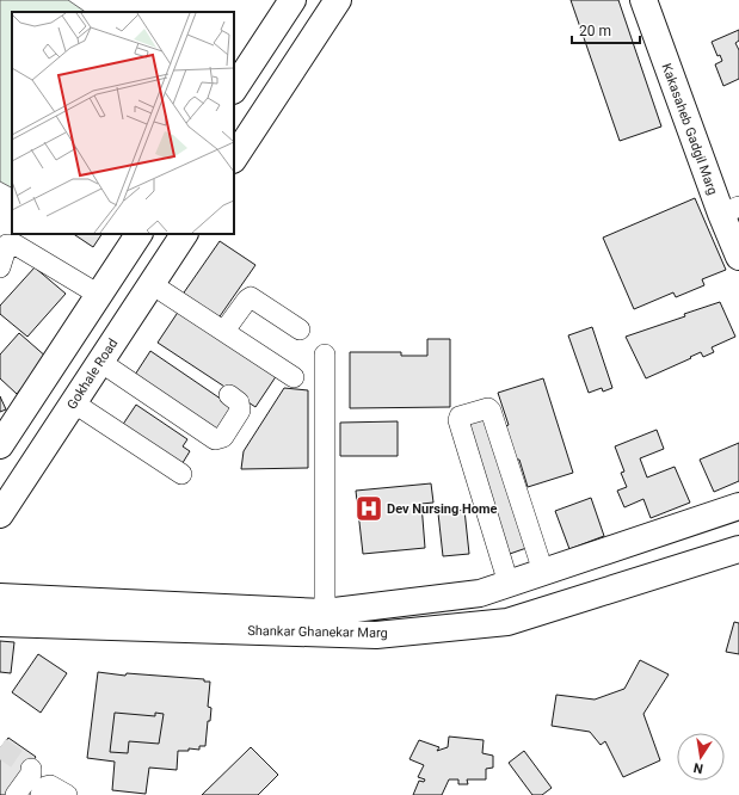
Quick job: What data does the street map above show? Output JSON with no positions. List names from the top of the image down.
{
  "streets": {
    "main road": ["Kakasaheb Gadgil Marg", "Gokhale Road", "Shankar Ghanekar Marg"]
  },
  "places": {
    "hospital": ["Dev Nursing Home"]
  },
  "scale_bar": "20 m",
  "north": "bottom"
}
